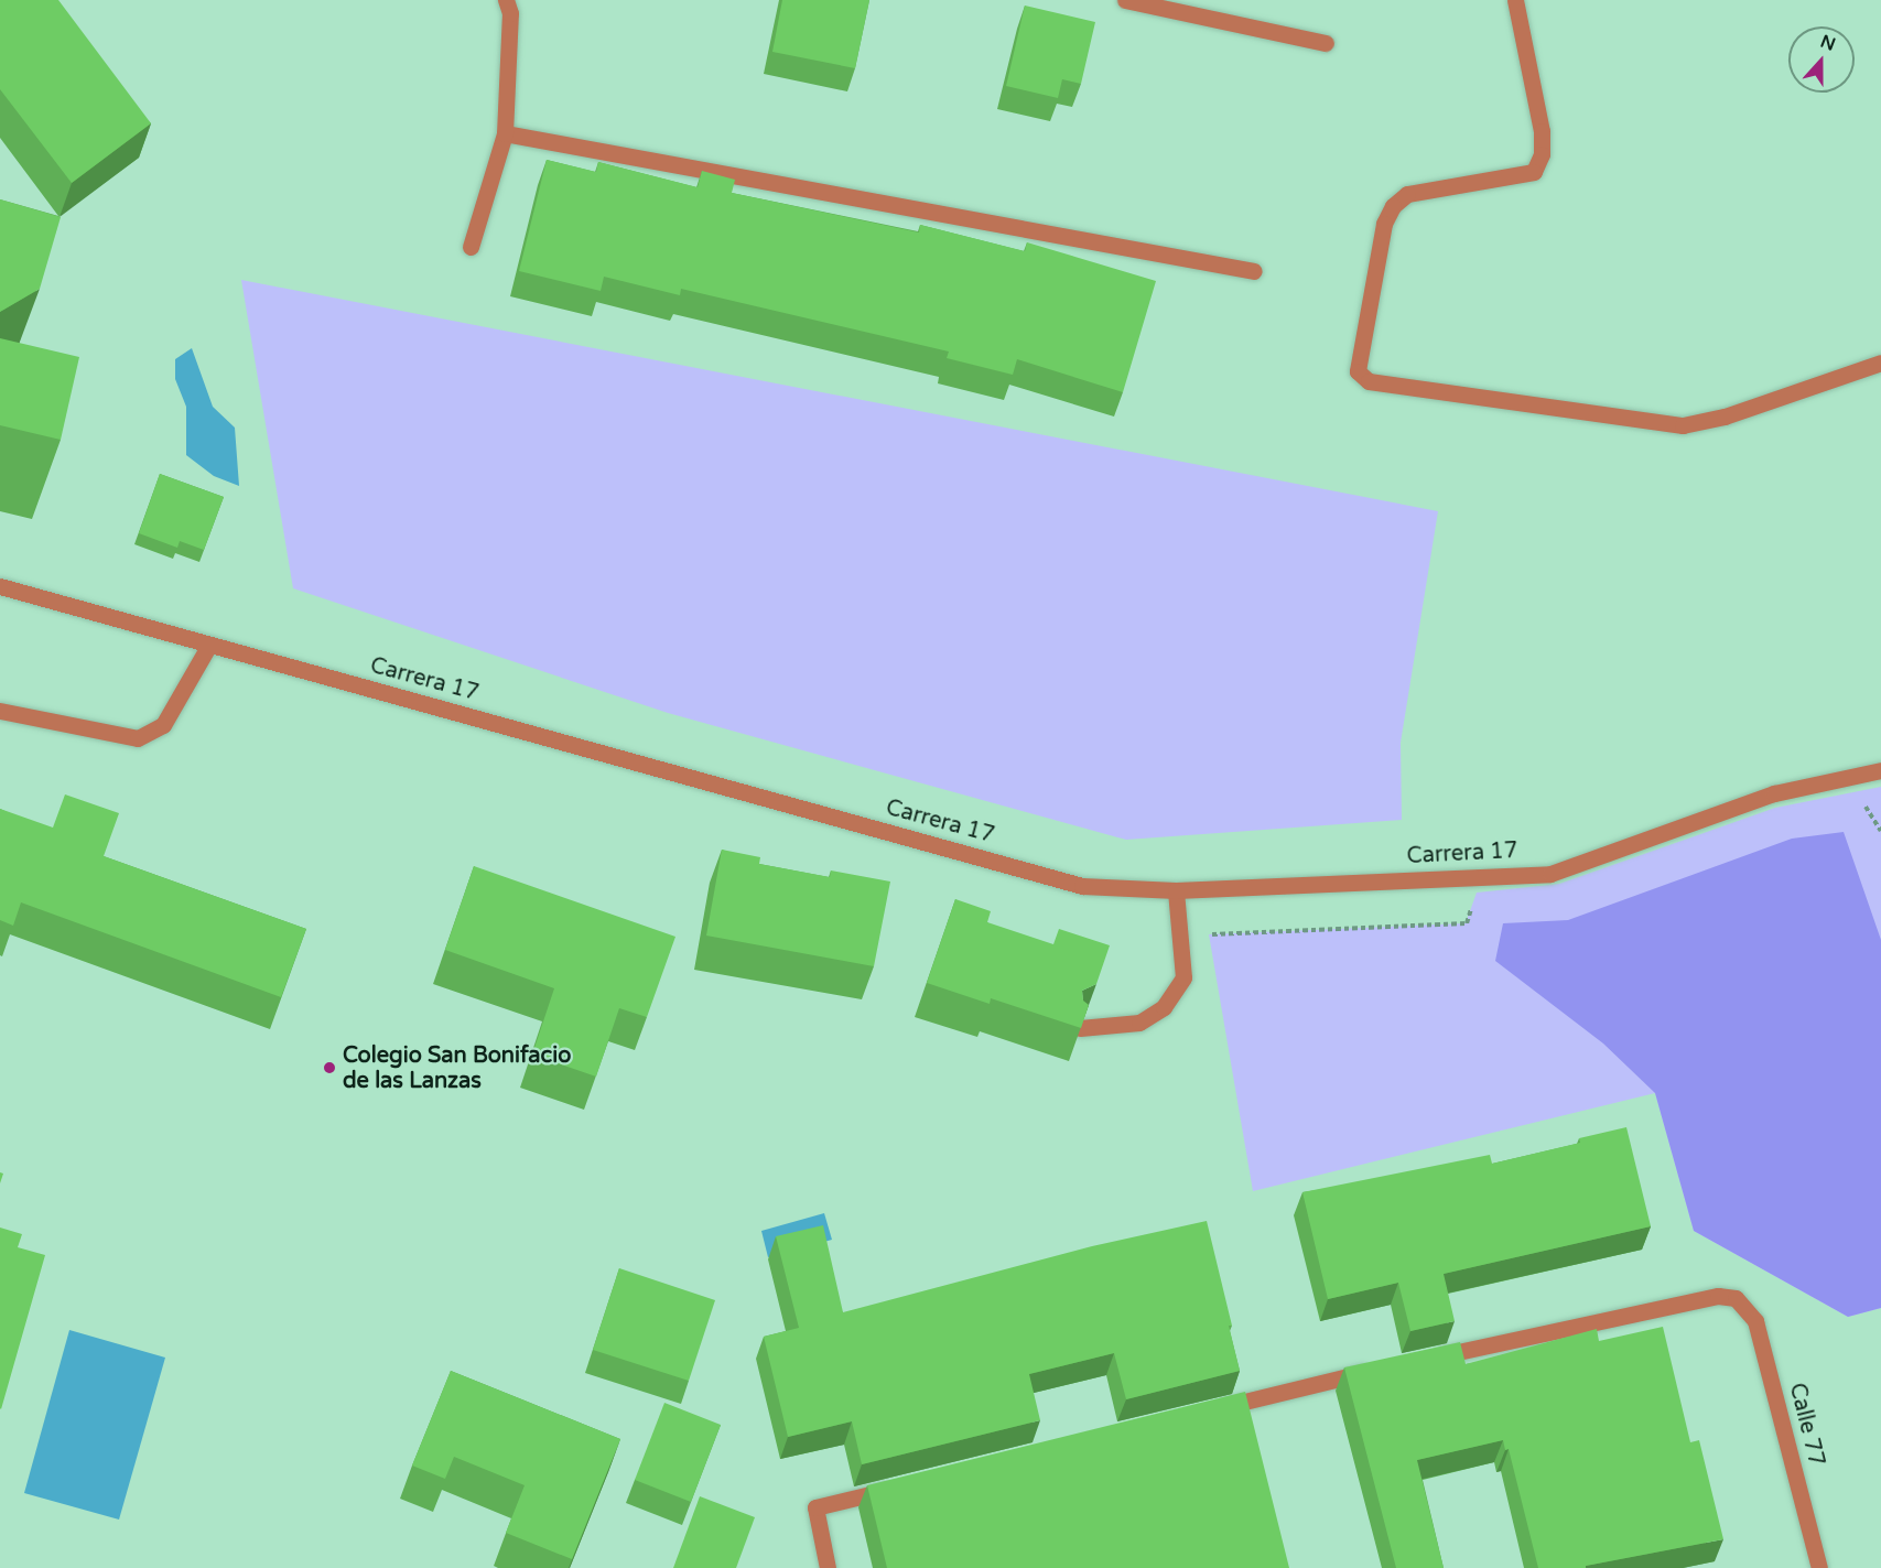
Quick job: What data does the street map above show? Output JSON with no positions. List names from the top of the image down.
{
  "streets": {
    "street": ["Carrera 17", "Calle 77"]
  },
  "places": ["Colegio San Bonifacio de las Lanzas"],
  "north": "top"
}
